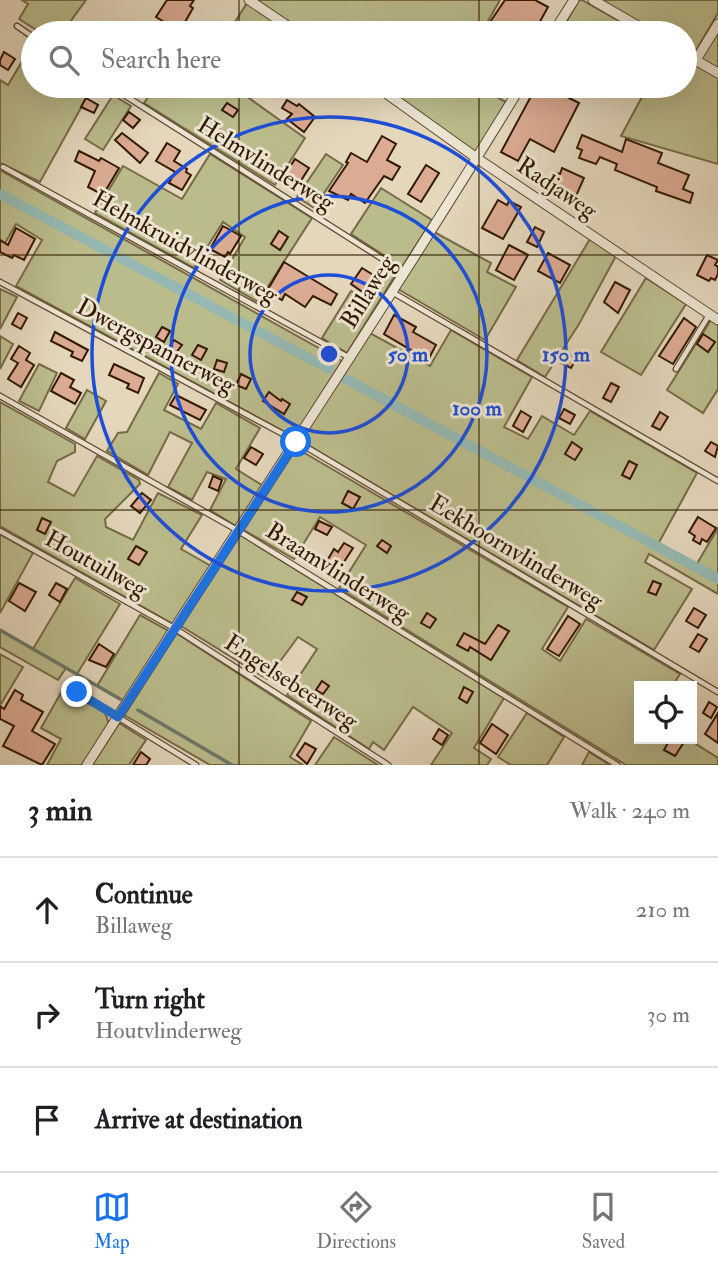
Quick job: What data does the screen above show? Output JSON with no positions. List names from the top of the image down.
{
  "streets": {
    "street": ["Radjaweg", "Billaweg"],
    "lane": [
      "Helmvlinderweg",
      "Helmkruidvlinderweg",
      "Dwergspannerweg",
      "Eekhoornvlinderweg",
      "Houtuilweg",
      "Braamvlinderweg",
      "Engelsebeerweg"
    ]
  },
  "crossings": [
    ["Helmvlinderweg", "Billaweg"],
    ["Radjaweg", "Billaweg"],
    ["Helmkruidvlinderweg", "Billaweg"],
    ["Billaweg", "Dwergspannerweg"],
    ["Billaweg", "Eekhoornvlinderweg"],
    ["Billaweg", "Houtuilweg"],
    ["Billaweg", "Braamvlinderweg"],
    ["Billaweg", "Engelsebeerweg"],
    ["Dwergspannerweg", "Eekhoornvlinderweg"],
    ["Houtuilweg", "Engelsebeerweg"]
  ],
  "page": {
    "search": "Search here",
    "heading": ["3 min", "Walk · 240 m"],
    "list": [
      ["Continue", "Billaweg", "210 m"],
      ["Turn right", "Houtvlinderweg", "30 m"],
      "Arrive at destination"
    ],
    "nav": ["Map", "Directions", "Saved"]
  },
  "rings": ["50 m", "150 m", "100 m"]
}
